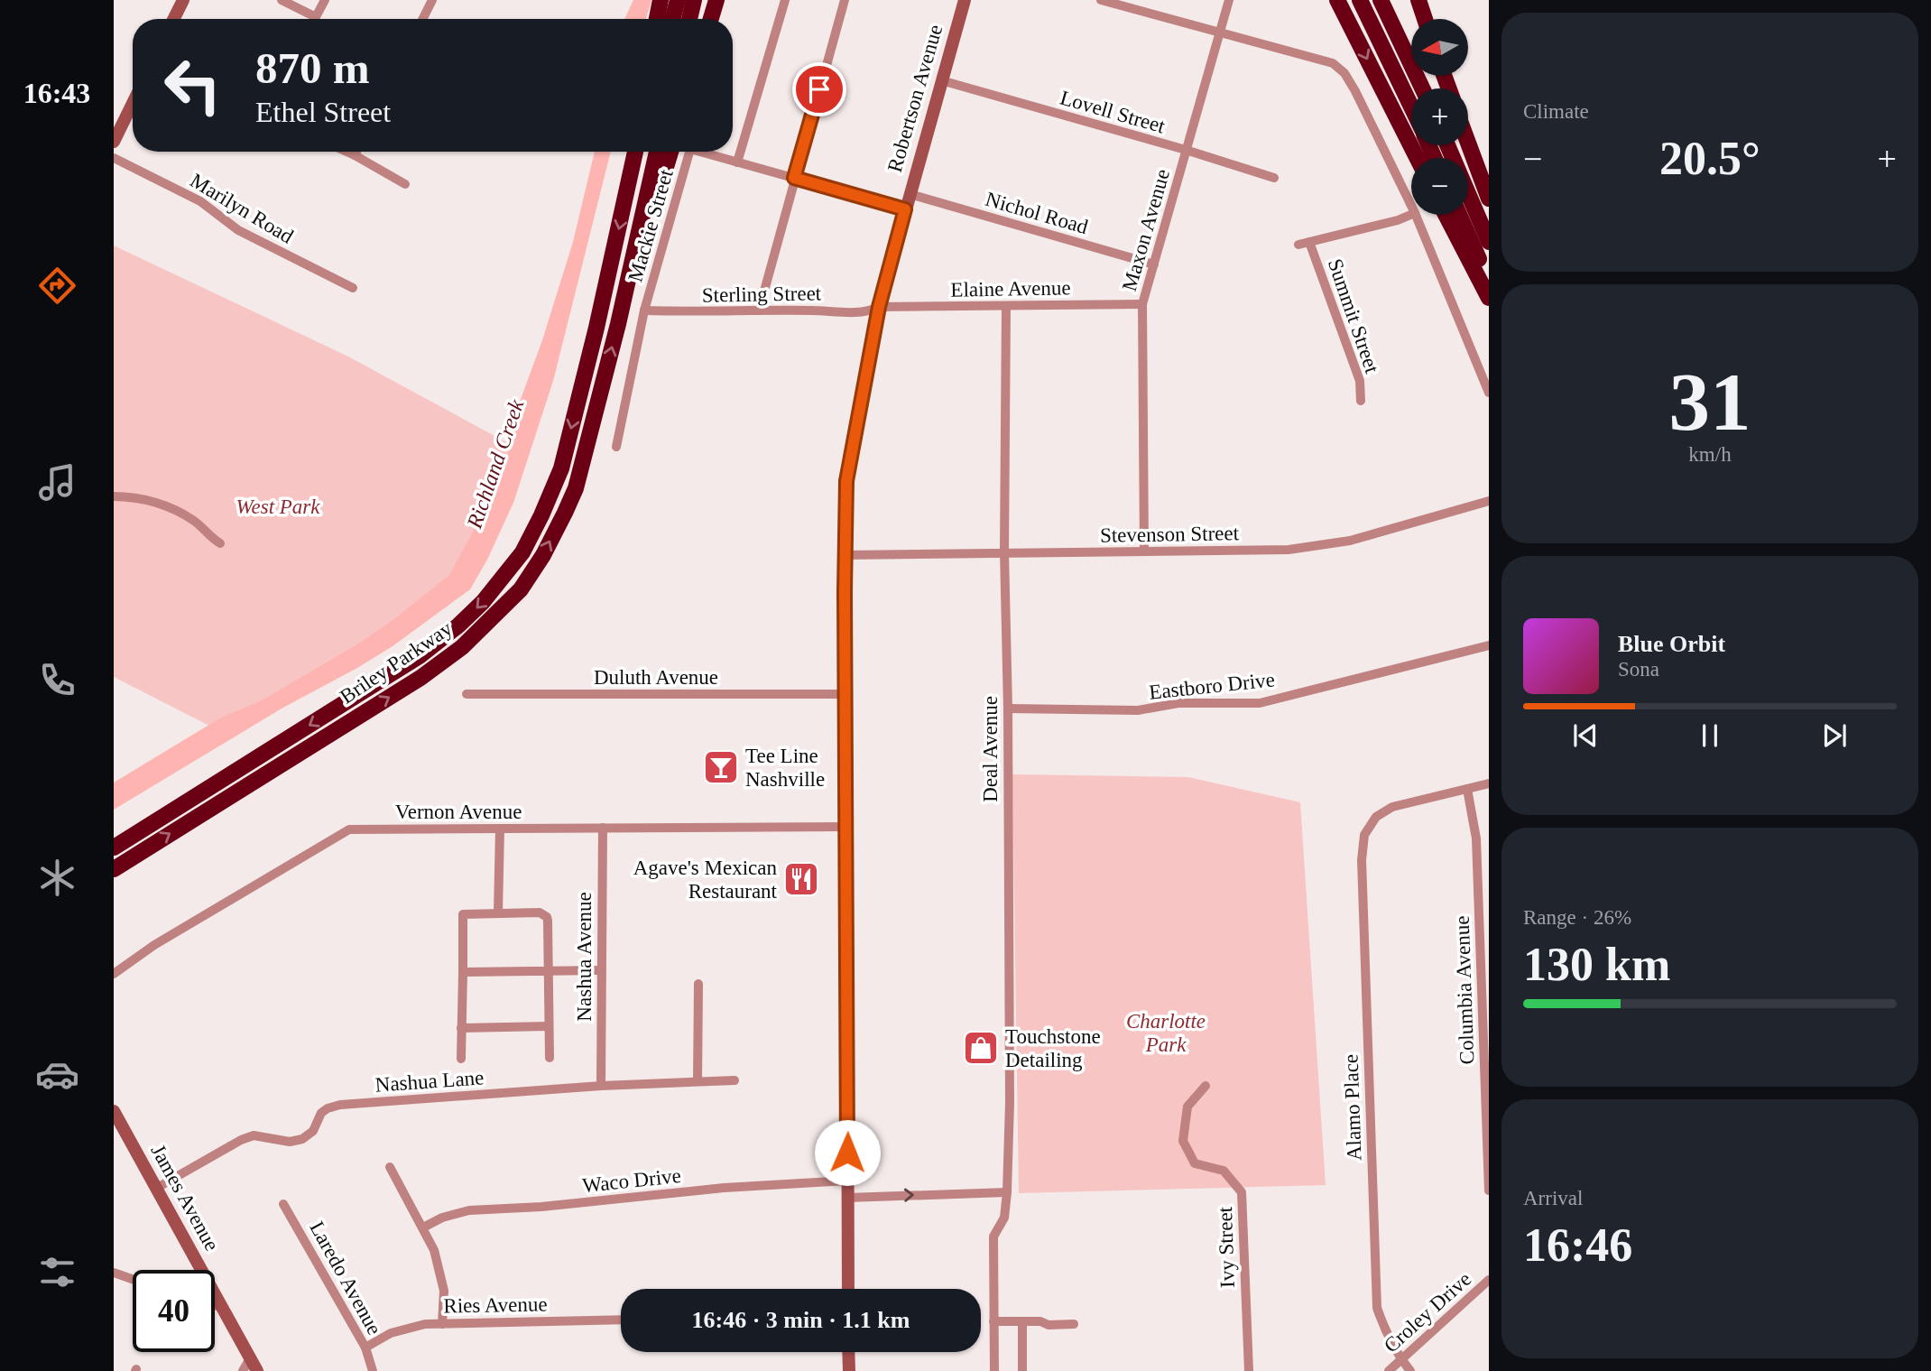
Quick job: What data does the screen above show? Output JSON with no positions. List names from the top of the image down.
{
  "streets": {
    "highway": ["Briley Parkway"],
    "street": [
      "Robertson Avenue",
      "Lovell Street",
      "Marilyn Road",
      "Nichol Road",
      "Mackie Street",
      "Maxon Avenue",
      "Elaine Avenue",
      "Sterling Street",
      "Summit Street",
      "Stevenson Street",
      "Duluth Avenue",
      "Eastboro Drive",
      "Deal Avenue",
      "Vernon Avenue",
      "Nashua Avenue",
      "Columbia Avenue",
      "Nashua Lane",
      "Alamo Place",
      "Waco Drive",
      "James Avenue",
      "Ivy Street",
      "Laredo Avenue",
      "Ries Avenue",
      "Croley Drive"
    ]
  },
  "crossings": [
    ["Robertson Avenue", "Lovell Street"],
    ["Robertson Avenue", "Nichol Road"],
    ["Robertson Avenue", "Elaine Avenue"],
    ["Robertson Avenue", "Sterling Street"],
    ["Robertson Avenue", "Stevenson Street"],
    ["Robertson Avenue", "Duluth Avenue"],
    ["Robertson Avenue", "Vernon Avenue"],
    ["Robertson Avenue", "Waco Drive"],
    ["Lovell Street", "Maxon Avenue"],
    ["Nichol Road", "Maxon Avenue"],
    ["Mackie Street", "Sterling Street"],
    ["Maxon Avenue", "Elaine Avenue"],
    ["Maxon Avenue", "Stevenson Street"],
    ["Elaine Avenue", "Sterling Street"],
    ["Elaine Avenue", "Deal Avenue"],
    ["Stevenson Street", "Deal Avenue"],
    ["Eastboro Drive", "Deal Avenue"],
    ["Vernon Avenue", "Nashua Avenue"],
    ["Nashua Avenue", "Nashua Lane"],
    ["Columbia Avenue", "Alamo Place"],
    ["Nashua Lane", "James Avenue"],
    ["Alamo Place", "Croley Drive"],
    ["Laredo Avenue", "Ries Avenue"]
  ],
  "water": ["Richland Creek"],
  "parks": ["West Park", "Charlotte Park"],
  "places": {
    "bar": ["Tee Line Nashville"],
    "restaurant": ["Agave's Mexican Restaurant"],
    "shop": ["Touchstone Detailing"]
  },
  "north": "left",
  "page": {
    "tabs": "16:43",
    "tile": [
      "Climate",
      ["31", "km/h"],
      ["Range · 26%", "130 km"],
      ["Arrival", "16:46"]
    ],
    "map_buttons": ["+", "−"],
    "turn": ["870 m", "Ethel Street"],
    "heat": ["−", "20.5°", "+"],
    "song": ["Blue Orbit", "Sona"],
    "limit": "40",
    "trip": "16:46 · 3 min · 1.1 km"
  }
}
